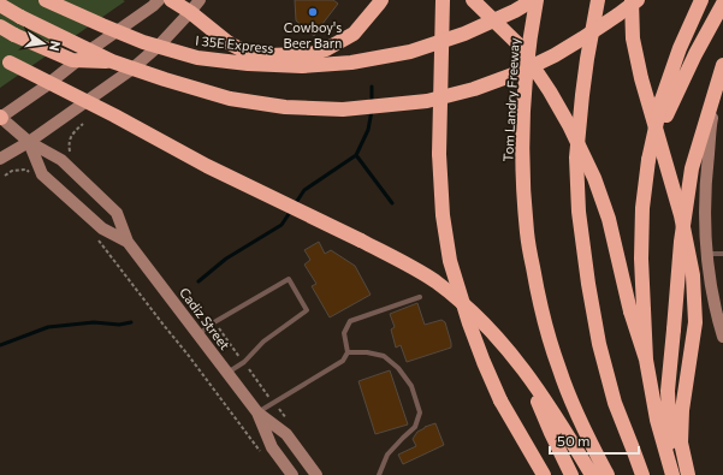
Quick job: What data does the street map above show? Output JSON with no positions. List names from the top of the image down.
{
  "streets": {
    "highway": ["I 35E Express", "Tom Landry Freeway"],
    "main road": ["Cadiz Street"]
  },
  "places": ["Cowboy's Beer Barn"],
  "scale_bar": "50 m",
  "north": "right"
}
